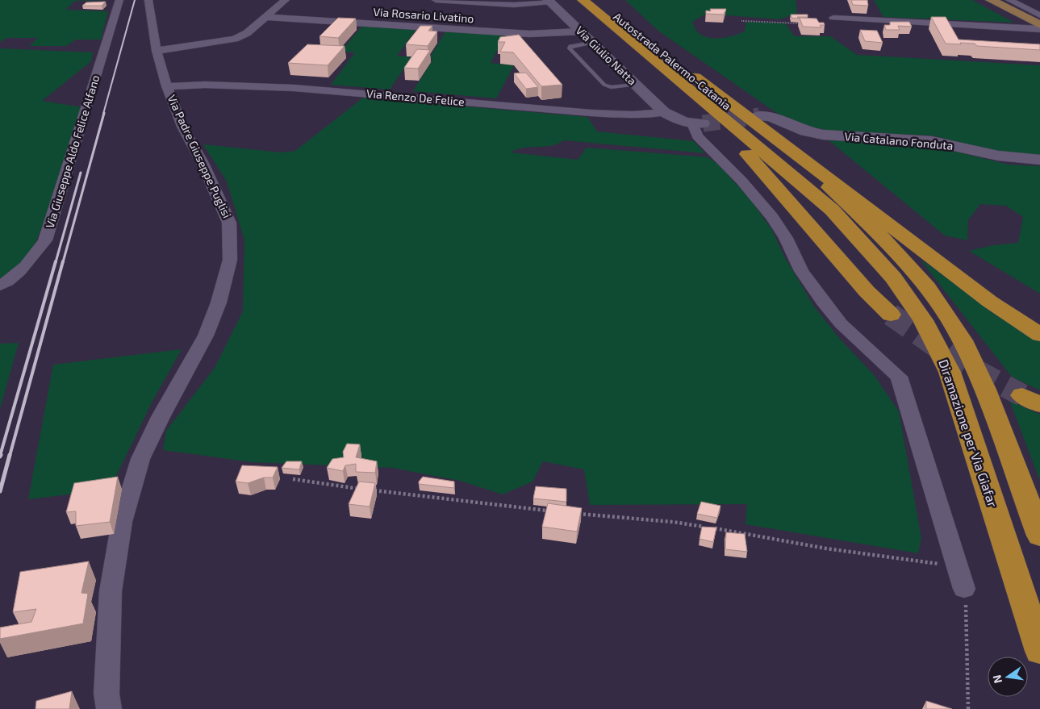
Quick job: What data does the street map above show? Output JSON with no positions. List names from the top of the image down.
{
  "streets": {
    "highway": ["Autostrada Palermo-Catania", "Diramazione per Via Giafar"],
    "street": [
      "Via Rosario Livatino",
      "Via Giulio Natta",
      "Via Renzo De Felice",
      "Via Catalano Fonduta",
      "Via Giuseppe Aldo Felice Alfano",
      "Via Padre Giuseppe Puglisi"
    ]
  },
  "crossings": [
    ["Via Rosario Livatino", "Via Giulio Natta"],
    ["Via Giulio Natta", "Via Renzo De Felice"],
    ["Autostrada Palermo-Catania", "Via Catalano Fonduta"],
    ["Autostrada Palermo-Catania", "Diramazione per Via Giafar"],
    ["Via Renzo De Felice", "Via Padre Giuseppe Puglisi"],
    ["Via Catalano Fonduta", "Diramazione per Via Giafar"]
  ],
  "north": "left"
}
